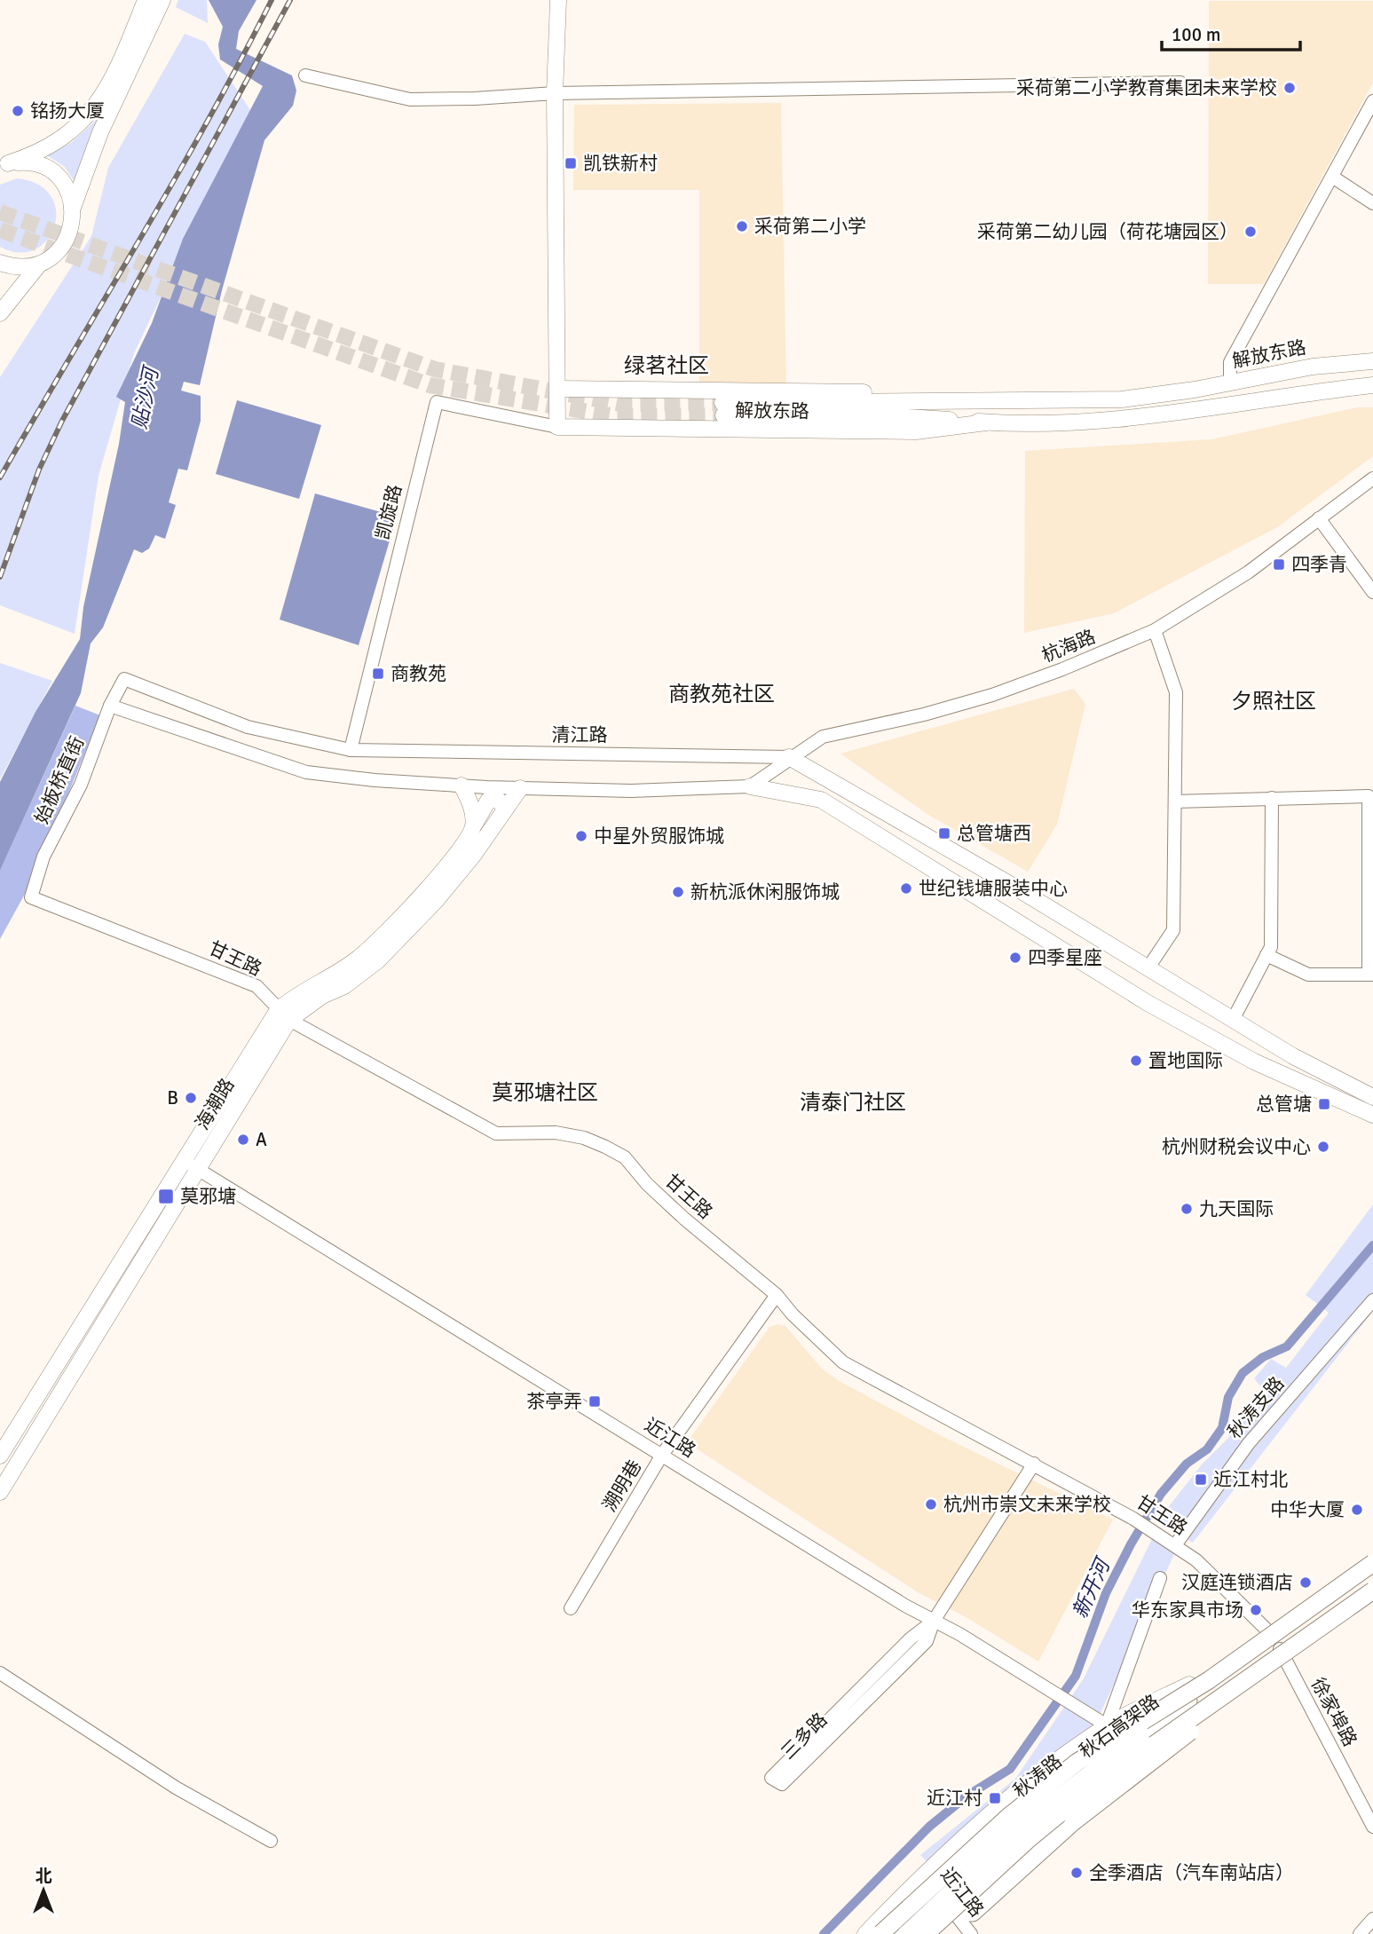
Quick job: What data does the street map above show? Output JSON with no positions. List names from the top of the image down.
{
  "streets": {
    "highway": ["秋石高架路"],
    "main road": [
      "解放东路",
      "清江路",
      "海潮路",
      "秋涛路"
    ],
    "street": [
      "凯旋路",
      "杭海路",
      "始板桥直街",
      "甘王路",
      "秋涛支路",
      "近江路",
      "溯明巷",
      "徐家埠路",
      "三多路"
    ]
  },
  "crossings": [
    ["解放东路", "凯旋路"],
    ["凯旋路", "清江路"],
    ["杭海路", "清江路"],
    ["清江路", "始板桥直街"],
    ["始板桥直街", "甘王路"],
    ["甘王路", "海潮路"],
    ["甘王路", "秋涛支路"],
    ["甘王路", "溯明巷"],
    ["甘王路", "三多路"],
    ["甘王路", "秋涛路"],
    ["海潮路", "近江路"],
    ["近江路", "溯明巷"],
    ["近江路", "三多路"],
    ["近江路", "秋涛路"]
  ],
  "districts": [
    "绿茗社区",
    "商教苑社区",
    "夕照社区",
    "莫邪塘社区",
    "清泰门社区"
  ],
  "water": ["贴沙河", "新开河"],
  "places": {
    "other": [
      "采荷第二小学教育集团未来学校",
      "铭扬大厦",
      "采荷第二小学",
      "采荷第二幼儿园（荷花塘园区）",
      "中星外贸服饰城",
      "世纪钱塘服装中心",
      "新杭派休闲服饰城",
      "四季星座",
      "置地国际",
      "B",
      "A",
      "杭州财税会议中心",
      "九天国际",
      "杭州市崇文未来学校",
      "中华大厦",
      "汉庭连锁酒店",
      "华东家具市场",
      "全季酒店（汽车南站店）"
    ],
    "transit": [
      "凯铁新村",
      "四季青",
      "商教苑",
      "总管塘西",
      "总管塘",
      "莫邪塘",
      "茶亭弄",
      "近江村北",
      "近江村"
    ]
  },
  "scale_bar": "100 m",
  "north": "top"
}
